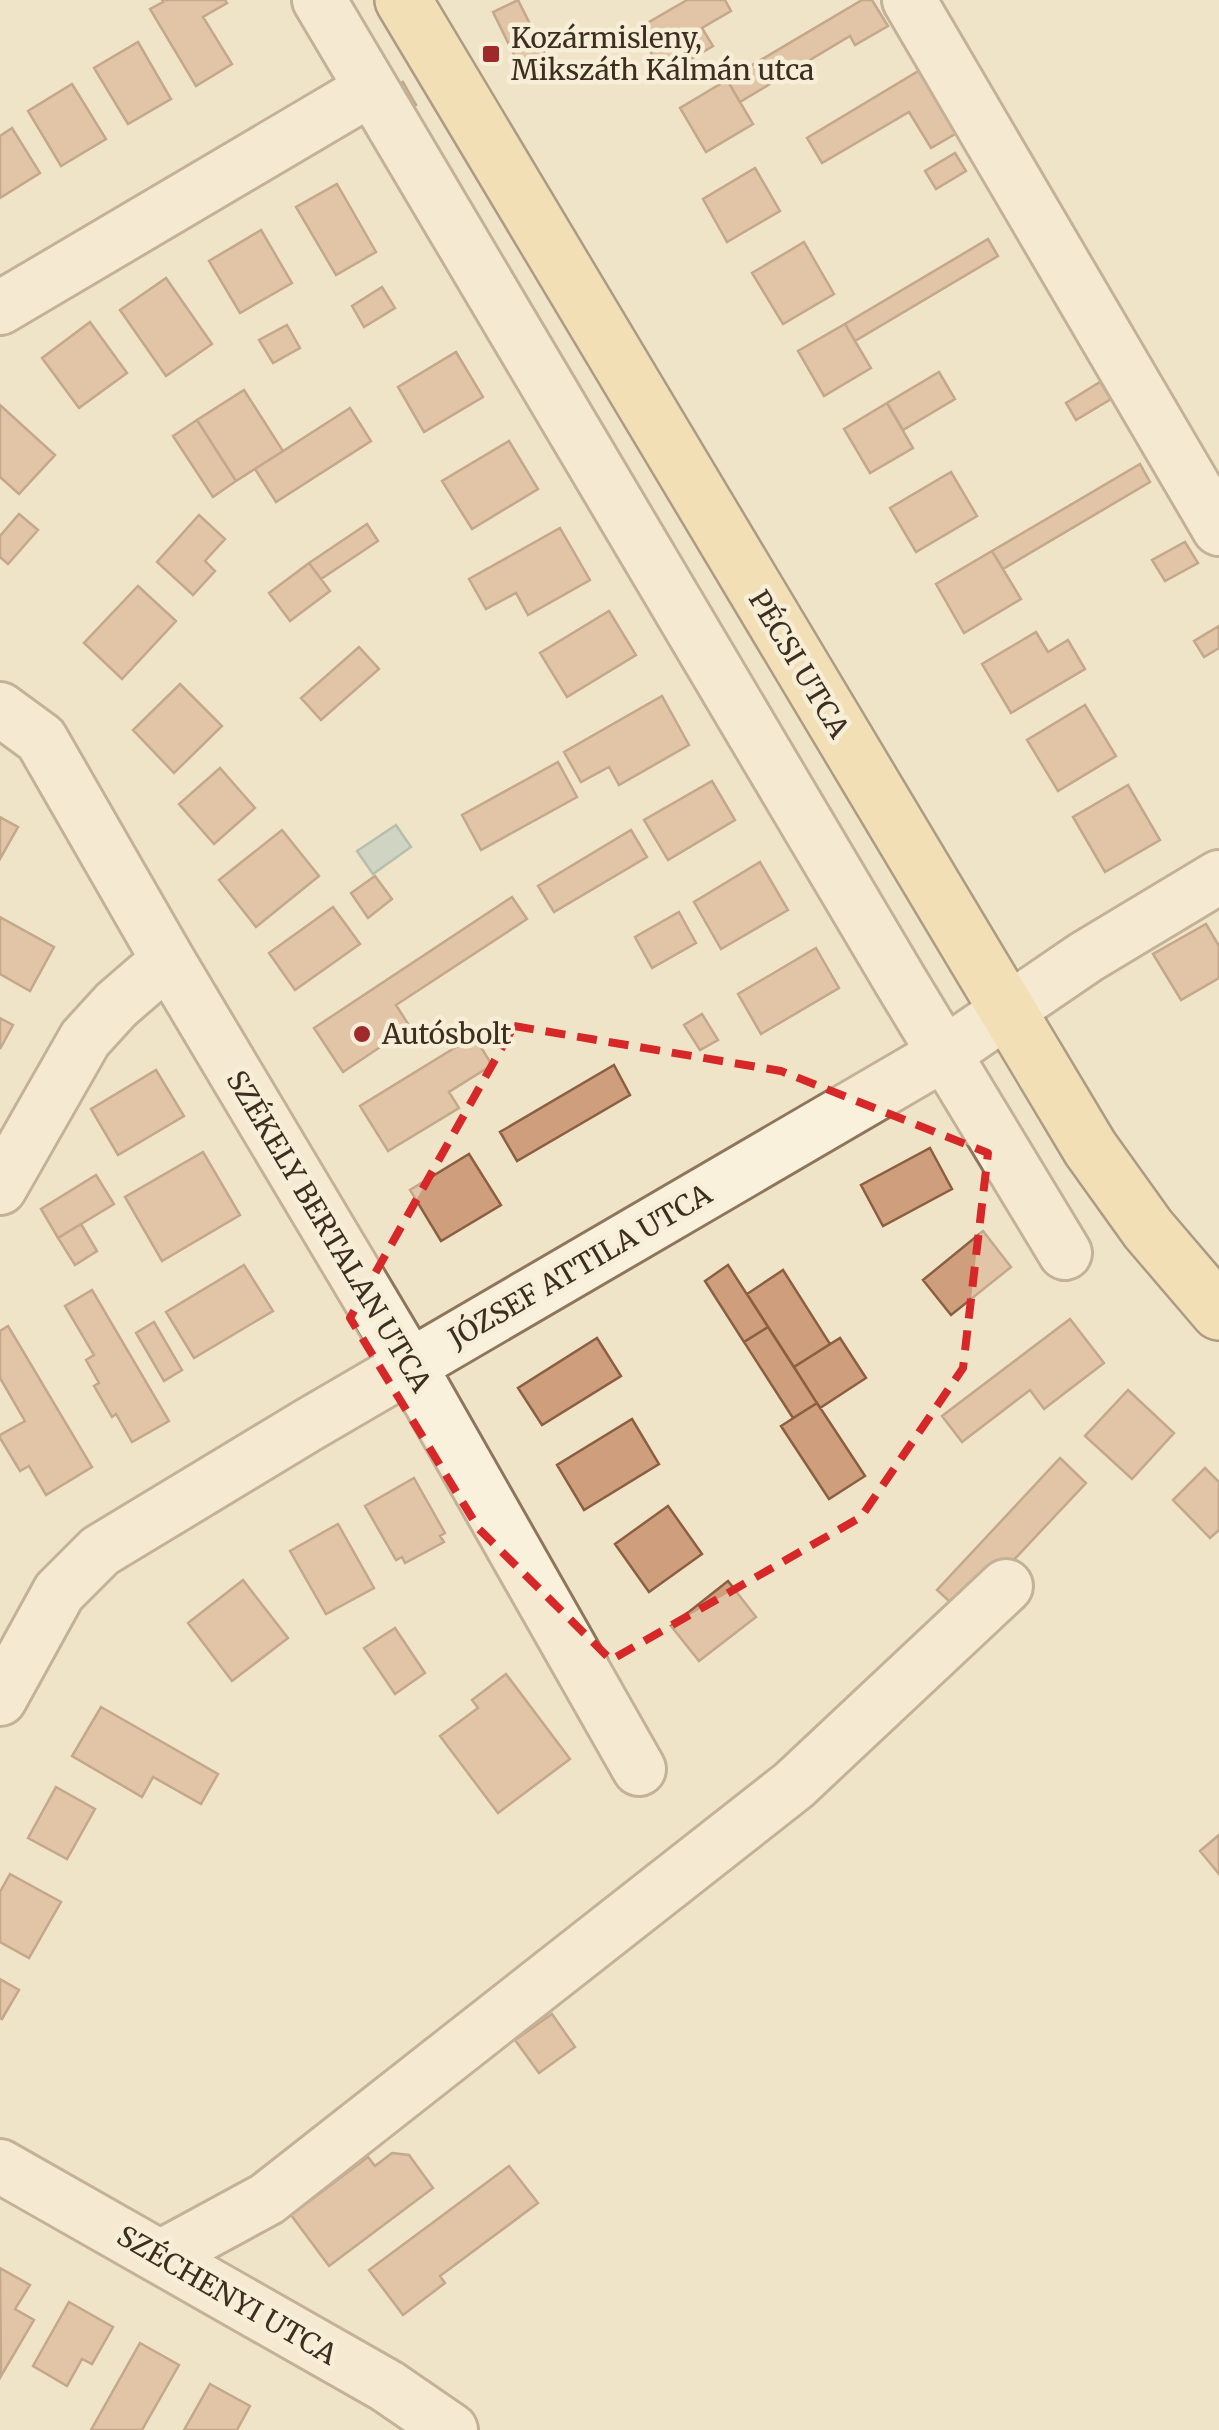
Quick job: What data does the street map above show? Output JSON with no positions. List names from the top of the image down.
{
  "streets": {
    "main road": ["PÉCSI UTCA"],
    "street": ["SZÉKELY BERTALAN UTCA", "JÓZSEF ATTILA UTCA", "SZÉCHENYI UTCA"]
  },
  "crossings": [
    ["PÉCSI UTCA", "JÓZSEF ATTILA UTCA"],
    ["SZÉKELY BERTALAN UTCA", "JÓZSEF ATTILA UTCA"]
  ],
  "places": {
    "transit": ["Kozármisleny, Mikszáth Kálmán utca"],
    "other": ["Autósbolt"]
  }
}
